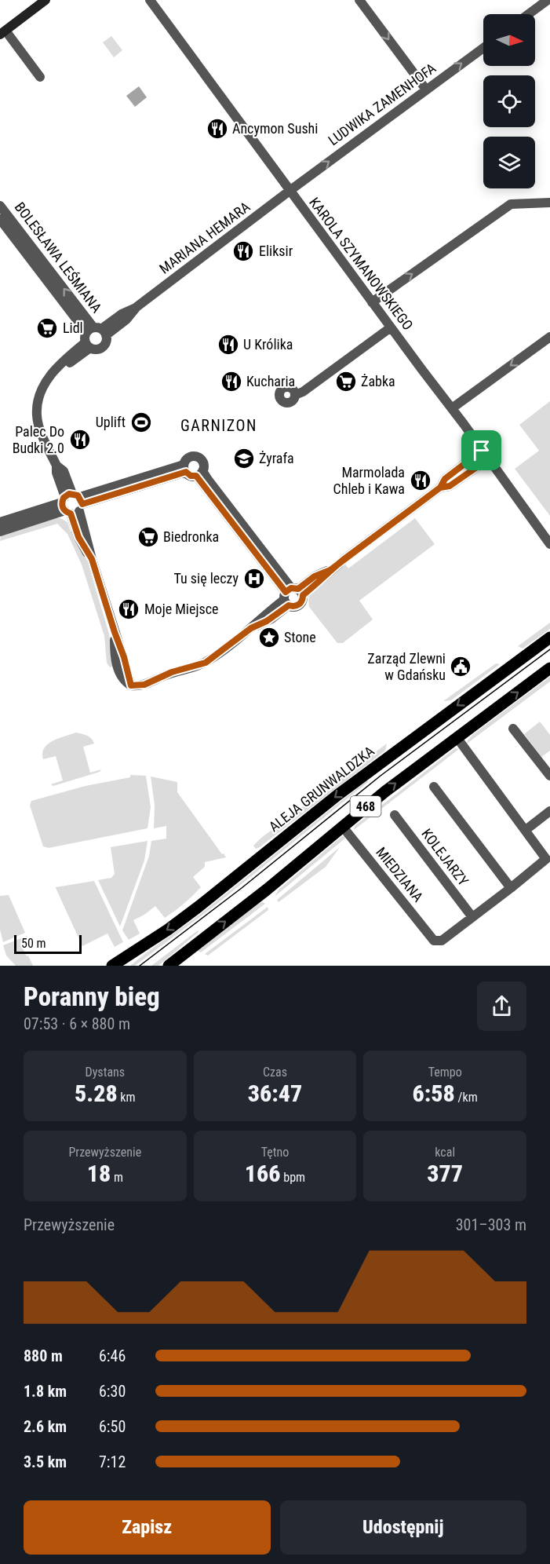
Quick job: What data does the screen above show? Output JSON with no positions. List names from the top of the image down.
{
  "streets": {
    "main road": ["ALEJA GRUNWALDZKA", "468"],
    "street": [
      "LUDWIKA ZAMENHOFA",
      "MARIANA HEMARA",
      "BOLESŁAWA LEŚMIANA",
      "KAROLA SZYMANOWSKIEGO",
      "KOLEJARZY",
      "MIEDZIANA"
    ]
  },
  "crossings": [
    ["LUDWIKA ZAMENHOFA", "MARIANA HEMARA"],
    ["LUDWIKA ZAMENHOFA", "KAROLA SZYMANOWSKIEGO"],
    ["MARIANA HEMARA", "BOLESŁAWA LEŚMIANA"],
    ["MARIANA HEMARA", "KAROLA SZYMANOWSKIEGO"],
    ["468", "MIEDZIANA"],
    ["KOLEJARZY", "MIEDZIANA"]
  ],
  "one_way": ["LUDWIKA ZAMENHOFA"],
  "districts": ["GARNIZON"],
  "places": {
    "restaurant": [
      "Ancymon Sushi",
      "Eliksir",
      "U Królika",
      "Kucharia",
      "Palec Do Budki 2.0",
      "Marmolada Chleb i Kawa",
      "Moje Miejsce"
    ],
    "supermarket": ["Lidl", "Żabka", "Biedronka"],
    "sports": ["Uplift"],
    "school or university": ["Żyrafa"],
    "hospital": ["Tu się leczy"],
    "place": ["Stone"],
    "public building": ["Zarząd Zlewni w Gdańsku"]
  },
  "scale_bar": "50 m",
  "north": "right",
  "page": {
    "scale": "50 m",
    "heading": ["Poranny bieg", "07:53 · 6 × 880 m"],
    "stats": [
      ["Dystans", "5.28 km"],
      ["Czas", "36:47"],
      ["Tempo", "6:58 /km"],
      ["Przewyższenie", "18 m"],
      ["Tętno", "166 bpm"],
      ["kcal", "377"]
    ],
    "chart": ["Przewyższenie", "301–303 m"],
    "list": [
      {
        "name": "880 m",
        "note": "6:46"
      },
      {
        "name": "1.8 km",
        "note": "6:30"
      },
      {
        "name": "2.6 km",
        "note": "6:50"
      },
      {
        "name": "3.5 km",
        "note": "7:12"
      }
    ],
    "buttons": ["Zapisz", "Udostępnij"]
  }
}
